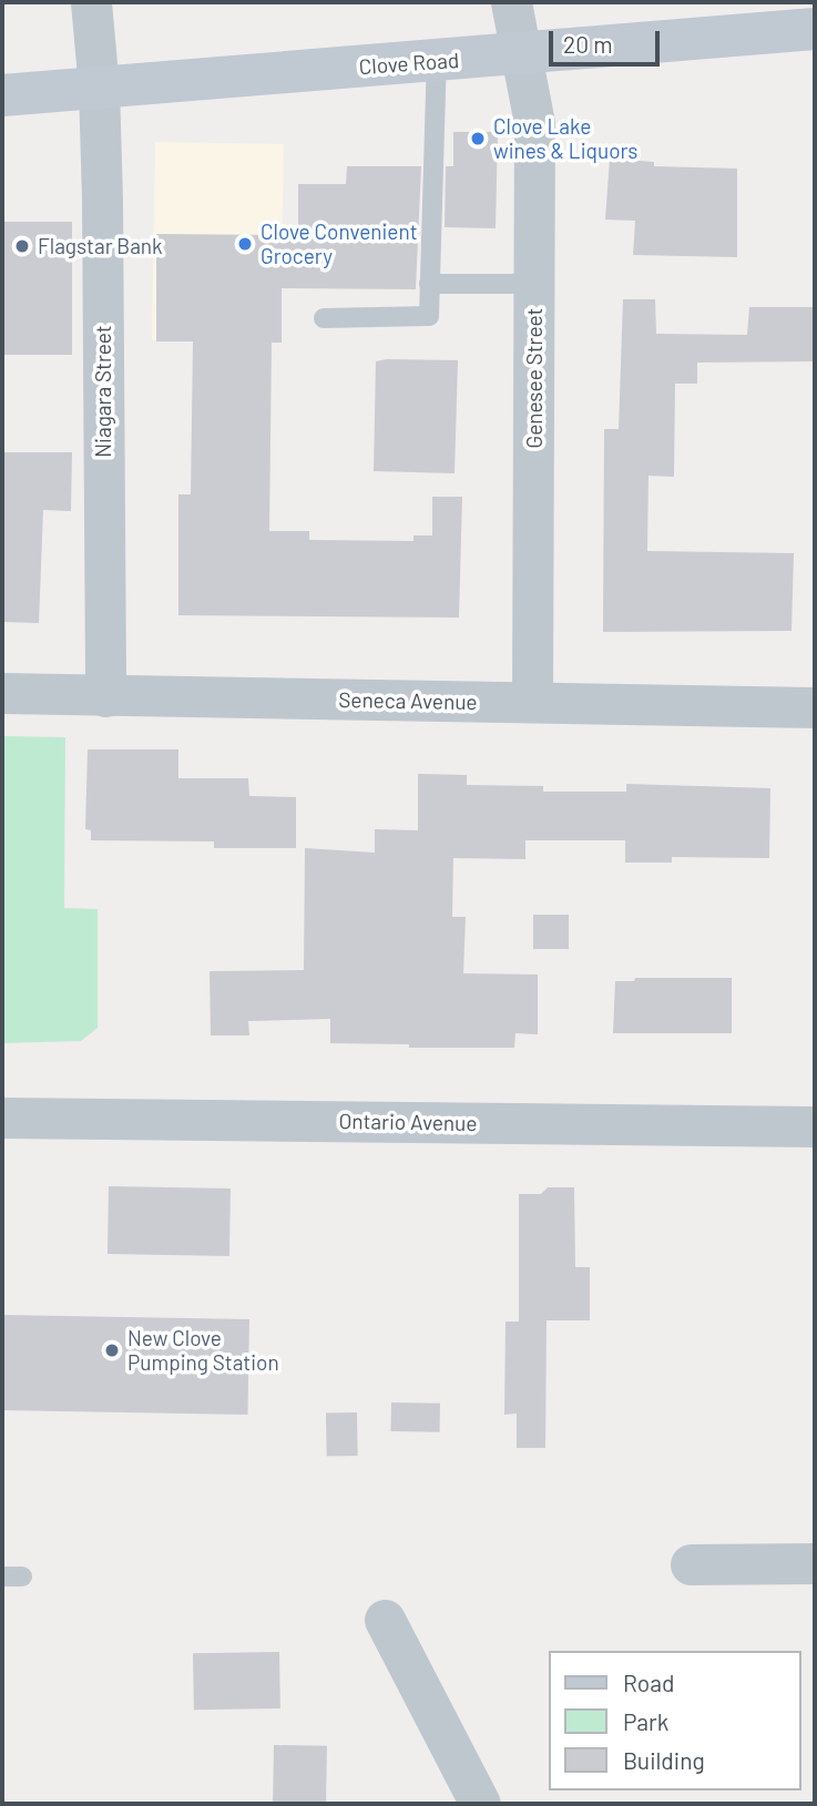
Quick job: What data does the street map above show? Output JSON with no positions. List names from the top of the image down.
{
  "streets": {
    "main road": ["Clove Road"],
    "street": [
      "Genesee Street",
      "Niagara Street",
      "Seneca Avenue",
      "Ontario Avenue"
    ]
  },
  "crossings": [
    ["Clove Road", "Genesee Street"],
    ["Clove Road", "Niagara Street"],
    ["Genesee Street", "Seneca Avenue"],
    ["Niagara Street", "Seneca Avenue"]
  ],
  "places": [
    "Clove Lake wines & Liquors",
    "Clove Convenient Grocery",
    "Flagstar Bank",
    "New Clove Pumping Station"
  ],
  "legend": ["Road", "Park", "Building"],
  "scale_bar": "20 m"
}
